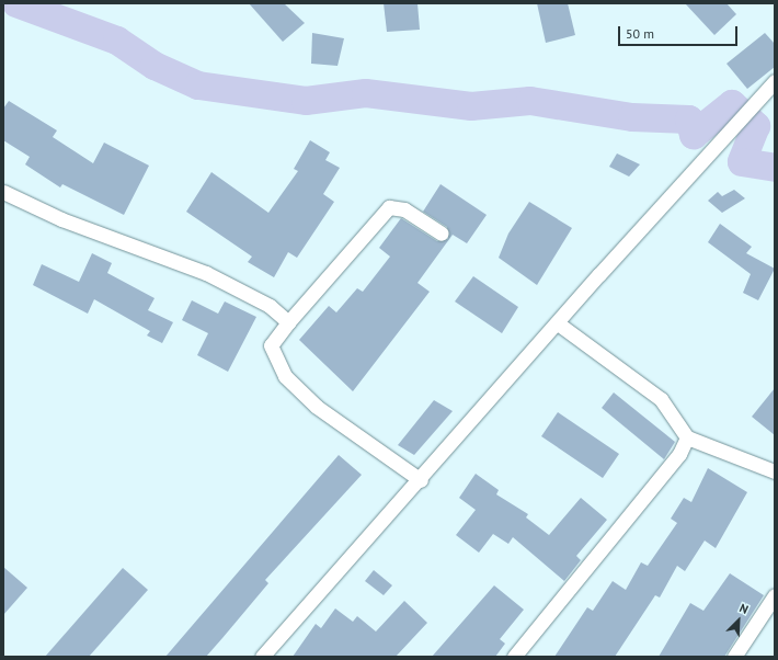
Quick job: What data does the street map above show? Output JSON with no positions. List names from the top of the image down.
{
  "scale_bar": "50 m",
  "north": "top right"
}
